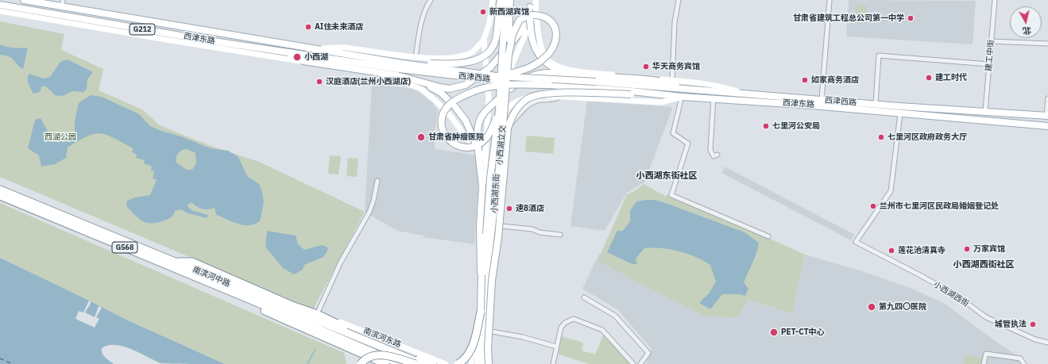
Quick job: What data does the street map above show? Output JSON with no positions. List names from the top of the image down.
{
  "streets": {
    "highway": ["G568", "南滨河中路"],
    "main road": [
      "G212",
      "西津东路",
      "西津西路",
      "小西湖立交"
    ],
    "street": [
      "建工中街",
      "小西湖东街",
      "小西湖西街",
      "南滨河东路"
    ]
  },
  "crossings": [
    ["西津东路", "西津西路"],
    ["西津东路", "小西湖东街"],
    ["西津东路", "小西湖西街"],
    ["建工中街", "西津西路"]
  ],
  "districts": ["小西湖东街社区", "小西湖西街社区"],
  "parks": ["西湖公园"],
  "places": [
    "新西湖宾馆",
    "甘肃省建筑工程总公司第一中学",
    "AI住未来酒店",
    "小西湖",
    "华天商务宾馆",
    "建工时代",
    "如家商务酒店",
    "汉庭酒店(兰州小西湖店)",
    "七里河公安局",
    "甘肃省肿瘤医院",
    "七里河区政府政务大厅",
    "兰州市七里河区民政局婚姻登记处",
    "速8酒店",
    "万家宾馆",
    "莲花池清真寺",
    "第九四〇医院",
    "城管执法",
    "PET-CT中心"
  ],
  "north": "bottom"
}
